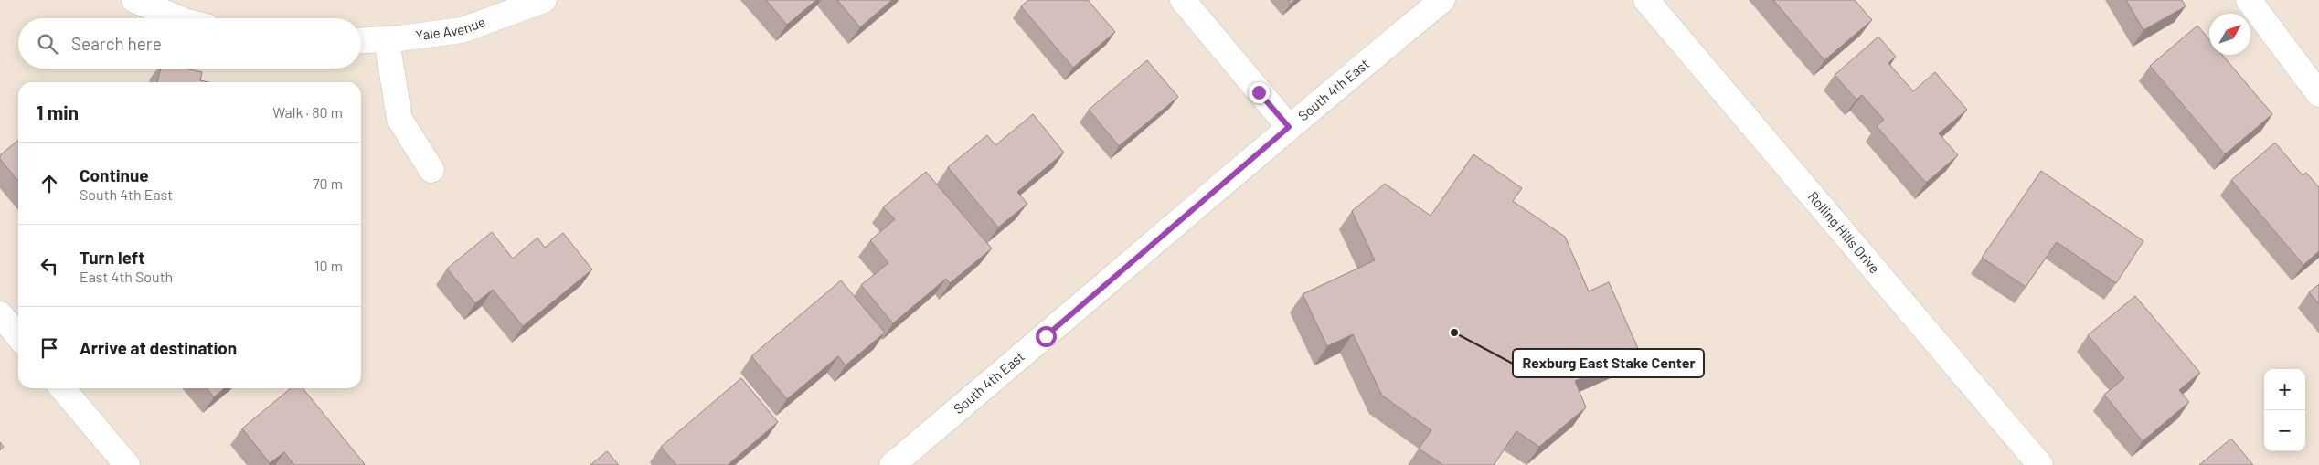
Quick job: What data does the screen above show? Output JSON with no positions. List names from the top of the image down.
{
  "streets": {
    "street": ["Yale Avenue", "South 4th East", "Rolling Hills Drive"]
  },
  "places": ["Rexburg East Stake Center"],
  "north": "top right",
  "page": {
    "search": "Search here",
    "heading": ["1 min", "Walk · 80 m"],
    "list": [
      ["Continue", "South 4th East", "70 m"],
      ["Turn left", "East 4th South", "10 m"],
      "Arrive at destination"
    ],
    "map_buttons": ["+", "−"]
  }
}
